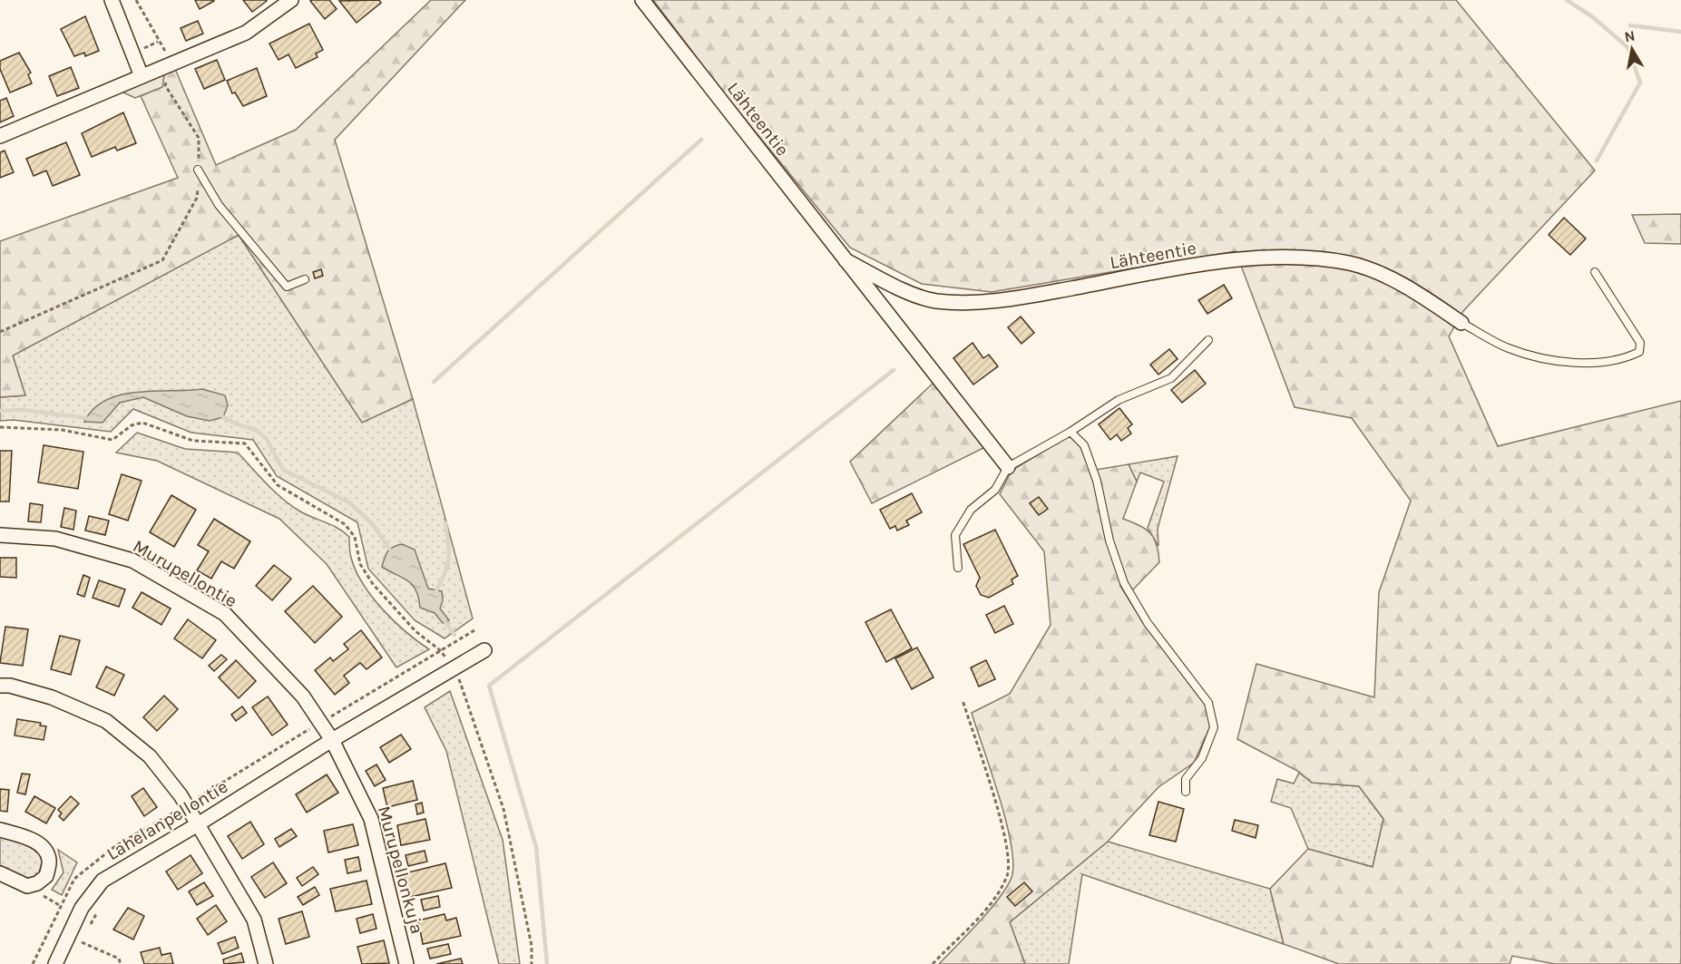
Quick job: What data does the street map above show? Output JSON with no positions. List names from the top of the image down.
{
  "streets": {
    "street": [
      "Lähteentie",
      "Murupellontie",
      "Lahelanpellontie",
      "Murupellonkuja"
    ]
  },
  "crossings": [
    ["Murupellontie", "Lahelanpellontie"],
    ["Murupellontie", "Murupellonkuja"],
    ["Lahelanpellontie", "Murupellonkuja"]
  ],
  "north": "top"
}
